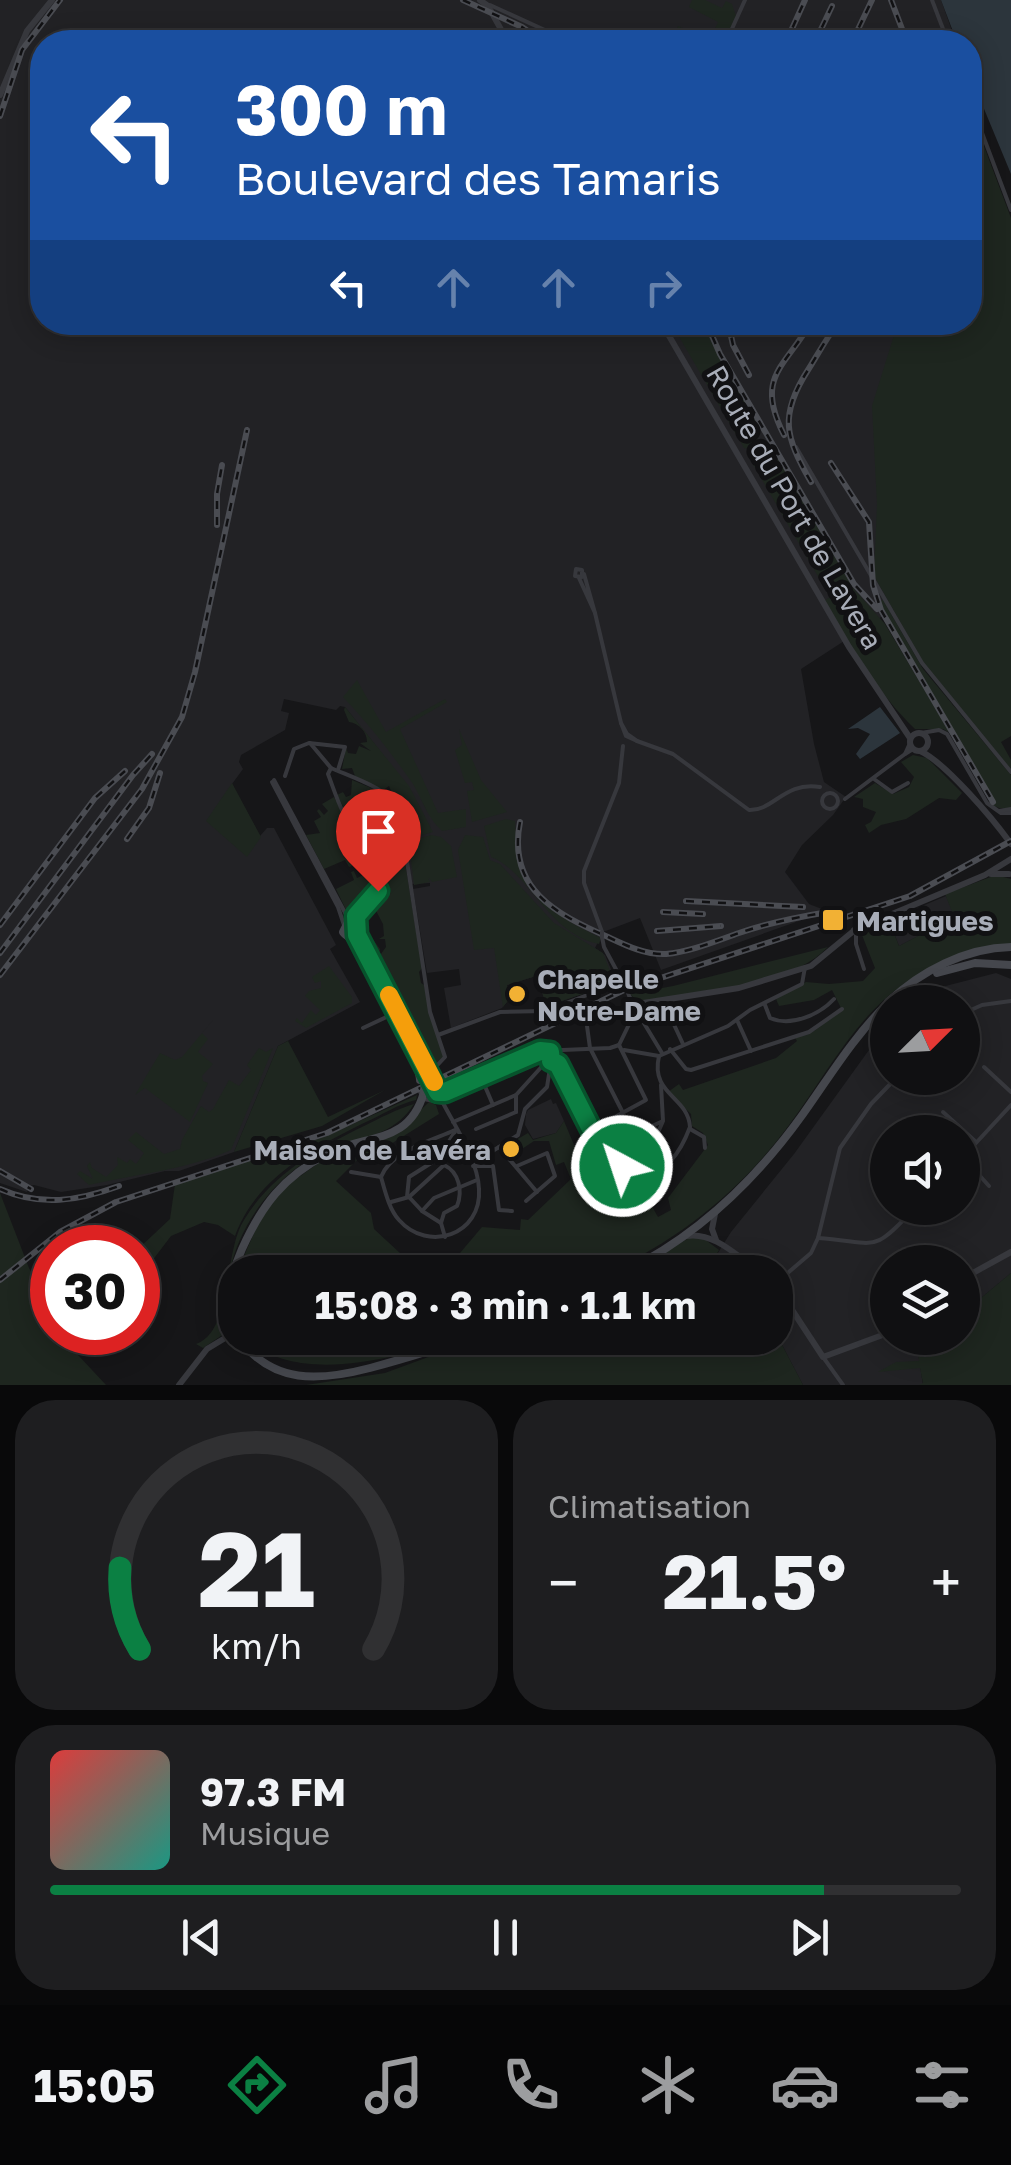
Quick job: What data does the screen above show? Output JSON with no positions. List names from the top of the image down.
{
  "streets": {
    "street": ["Route du Port de Lavera"]
  },
  "places": {
    "transit": ["Martigues"],
    "other": ["Chapelle Notre-Dame", "Maison de Lavéra"]
  },
  "north": "top right",
  "page": {
    "turn": ["300 m", "Boulevard des Tamaris"],
    "limit": "30",
    "trip": "15:08 · 3 min · 1.1 km",
    "tile": "Climatisation",
    "heat": ["−", "21.5°", "+"],
    "song": ["97.3 FM", "Musique"],
    "tabs": "15:05",
    "gauge": ["21", "km/h"]
  }
}
